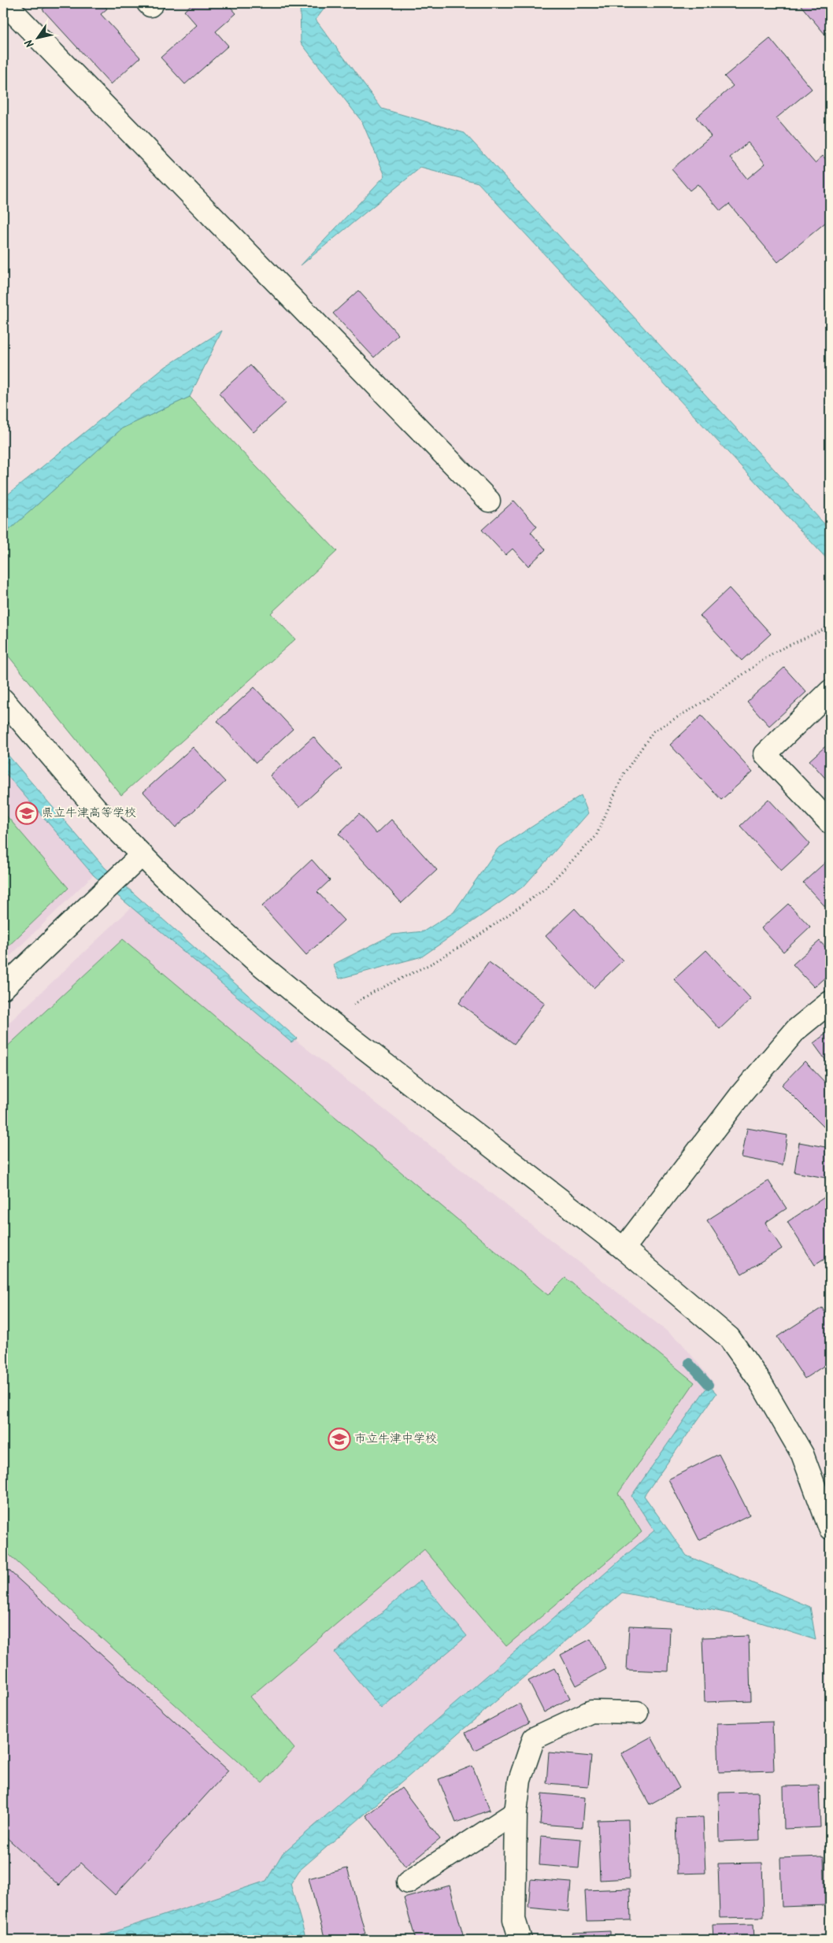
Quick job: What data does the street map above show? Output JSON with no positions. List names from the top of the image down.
{
  "places": {
    "school or university": ["県立牛津高等学校", "市立牛津中学校"]
  },
  "north": "bottom left"
}
